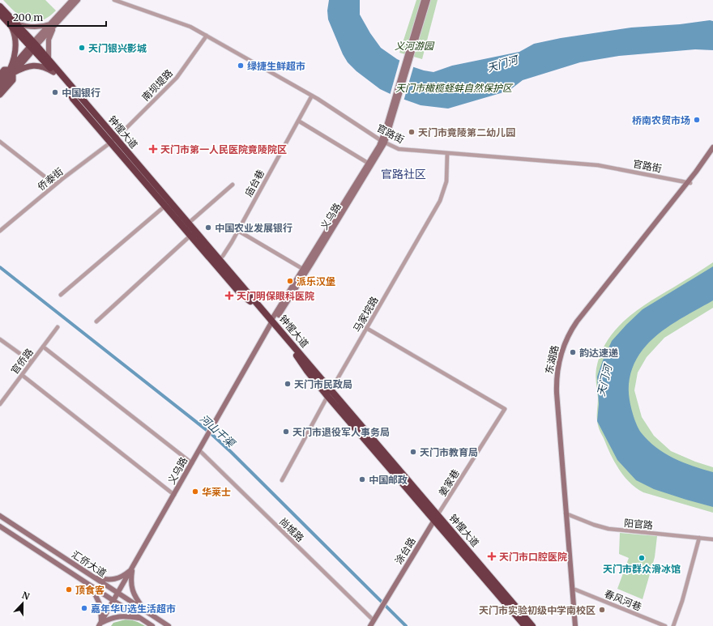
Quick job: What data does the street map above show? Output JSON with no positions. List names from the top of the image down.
{
  "streets": {
    "highway": ["钟惺大道"],
    "main road": [
      "义乌路",
      "东湖路",
      "涂台路",
      "汇侨大道"
    ],
    "street": [
      "南坝堤路",
      "官路街",
      "侨泰街",
      "庙台巷",
      "马家垸路",
      "官侨路",
      "姜家巷",
      "阳官路",
      "尚城路",
      "春风河巷"
    ]
  },
  "crossings": [
    ["南坝堤路", "钟惺大道"],
    ["南坝堤路", "官路街"],
    ["南坝堤路", "侨泰街"],
    ["钟惺大道", "侨泰街"],
    ["钟惺大道", "庙台巷"],
    ["钟惺大道", "义乌路"],
    ["钟惺大道", "马家垸路"],
    ["钟惺大道", "姜家巷"],
    ["钟惺大道", "涂台路"],
    ["官路街", "庙台巷"],
    ["官路街", "义乌路"],
    ["官路街", "马家垸路"],
    ["官路街", "东湖路"],
    ["义乌路", "尚城路"],
    ["义乌路", "汇侨大道"],
    ["马家垸路", "姜家巷"],
    ["东湖路", "阳官路"],
    ["东湖路", "春风河巷"],
    ["姜家巷", "涂台路"],
    ["尚城路", "涂台路"]
  ],
  "districts": ["官路社区"],
  "water": ["天门河", "河山干渠"],
  "parks": ["义河游园", "天门市橄榄蛏蚌自然保护区"],
  "places": {
    "other": [
      "天门银兴影城",
      "绿捷生鲜超市",
      "中国银行",
      "桥南农贸市场",
      "天门市竟陵第二幼儿园",
      "中国农业发展银行",
      "派乐汉堡",
      "韵达速递",
      "天门市民政局",
      "天门市退役军人事务局",
      "天门市教育局",
      "中国邮政",
      "华莱士",
      "天门市群众滑冰馆",
      "顶食客",
      "嘉年华U选生活超市",
      "天门市实验初级中学南校区"
    ],
    "health": ["天门市第一人民医院竟陵院区", "天门明保眼科医院", "天门市口腔医院"]
  },
  "scale_bar": "200 m",
  "north": "top"
}
